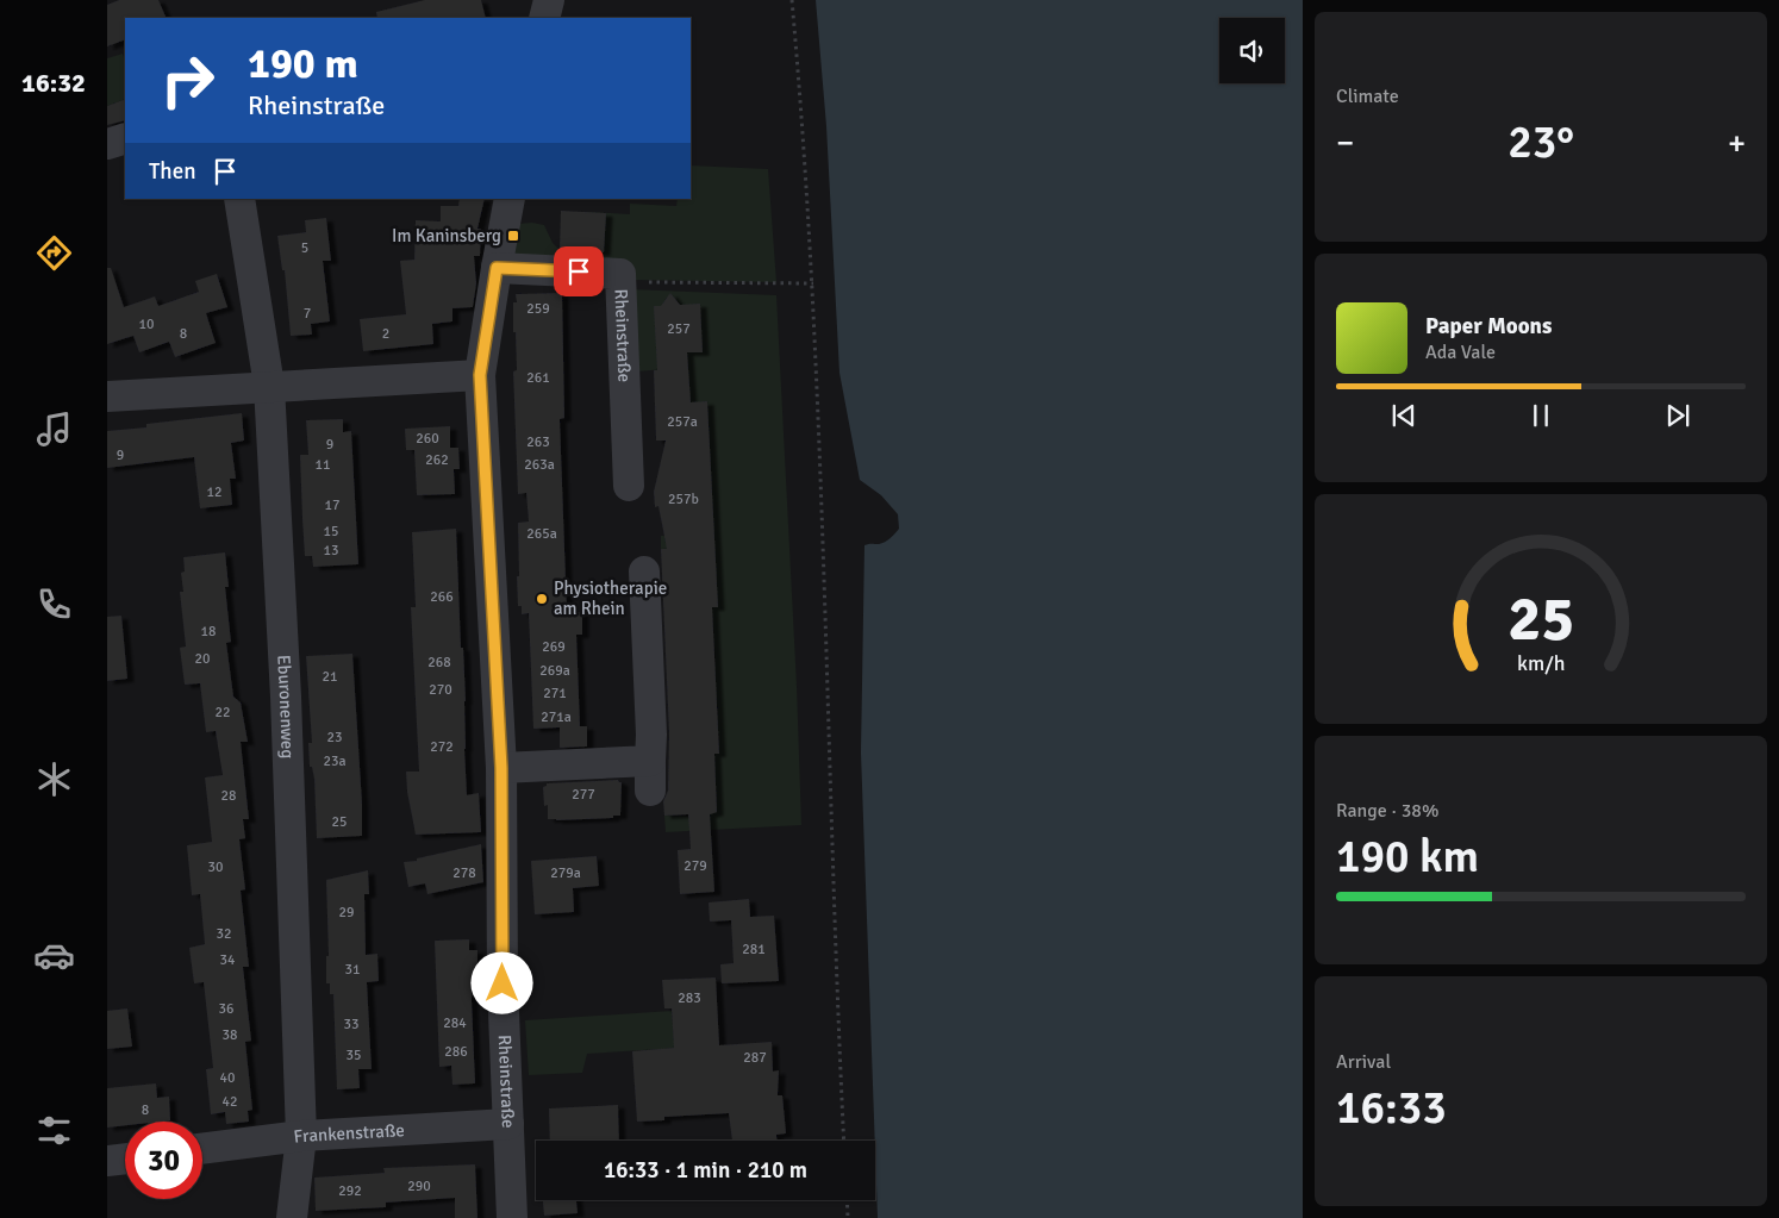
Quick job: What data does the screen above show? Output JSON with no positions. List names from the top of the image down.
{
  "streets": {
    "street": ["Rheinstraße", "Eburonenweg", "Frankenstraße"]
  },
  "crossings": [
    ["Rheinstraße", "Frankenstraße"],
    ["Eburonenweg", "Frankenstraße"]
  ],
  "places": {
    "transit": ["Im Kaninsberg"],
    "other": ["Physiotherapie am Rhein"]
  },
  "house_numbers": [
    "5",
    "259",
    "7",
    "10",
    "257",
    "8",
    "2",
    "261",
    "257a",
    "260",
    "263",
    "9",
    "9",
    "262",
    "11",
    "263a",
    "12",
    "257b",
    "17",
    "15",
    "265a",
    "13",
    "266",
    "18",
    "269",
    "20",
    "268",
    "269a",
    "21",
    "270",
    "271",
    "22",
    "271a",
    "23",
    "272",
    "23a",
    "277",
    "28",
    "25",
    "279",
    "30",
    "278",
    "279a",
    "29",
    "32",
    "281",
    "34",
    "31",
    "283",
    "36",
    "284",
    "33",
    "38",
    "286",
    "35",
    "287",
    "40",
    "42",
    "8",
    "290",
    "292"
  ],
  "page": {
    "tabs": "16:32",
    "tile": [
      "Climate",
      ["Range · 38%", "190 km"],
      ["Arrival", "16:33"]
    ],
    "turn": ["190 m", "Rheinstraße"],
    "heat": ["−", "23°", "+"],
    "then": "Then",
    "song": ["Paper Moons", "Ada Vale"],
    "limit": "30",
    "trip": "16:33 · 1 min · 210 m",
    "gauge": ["25", "km/h"]
  }
}
